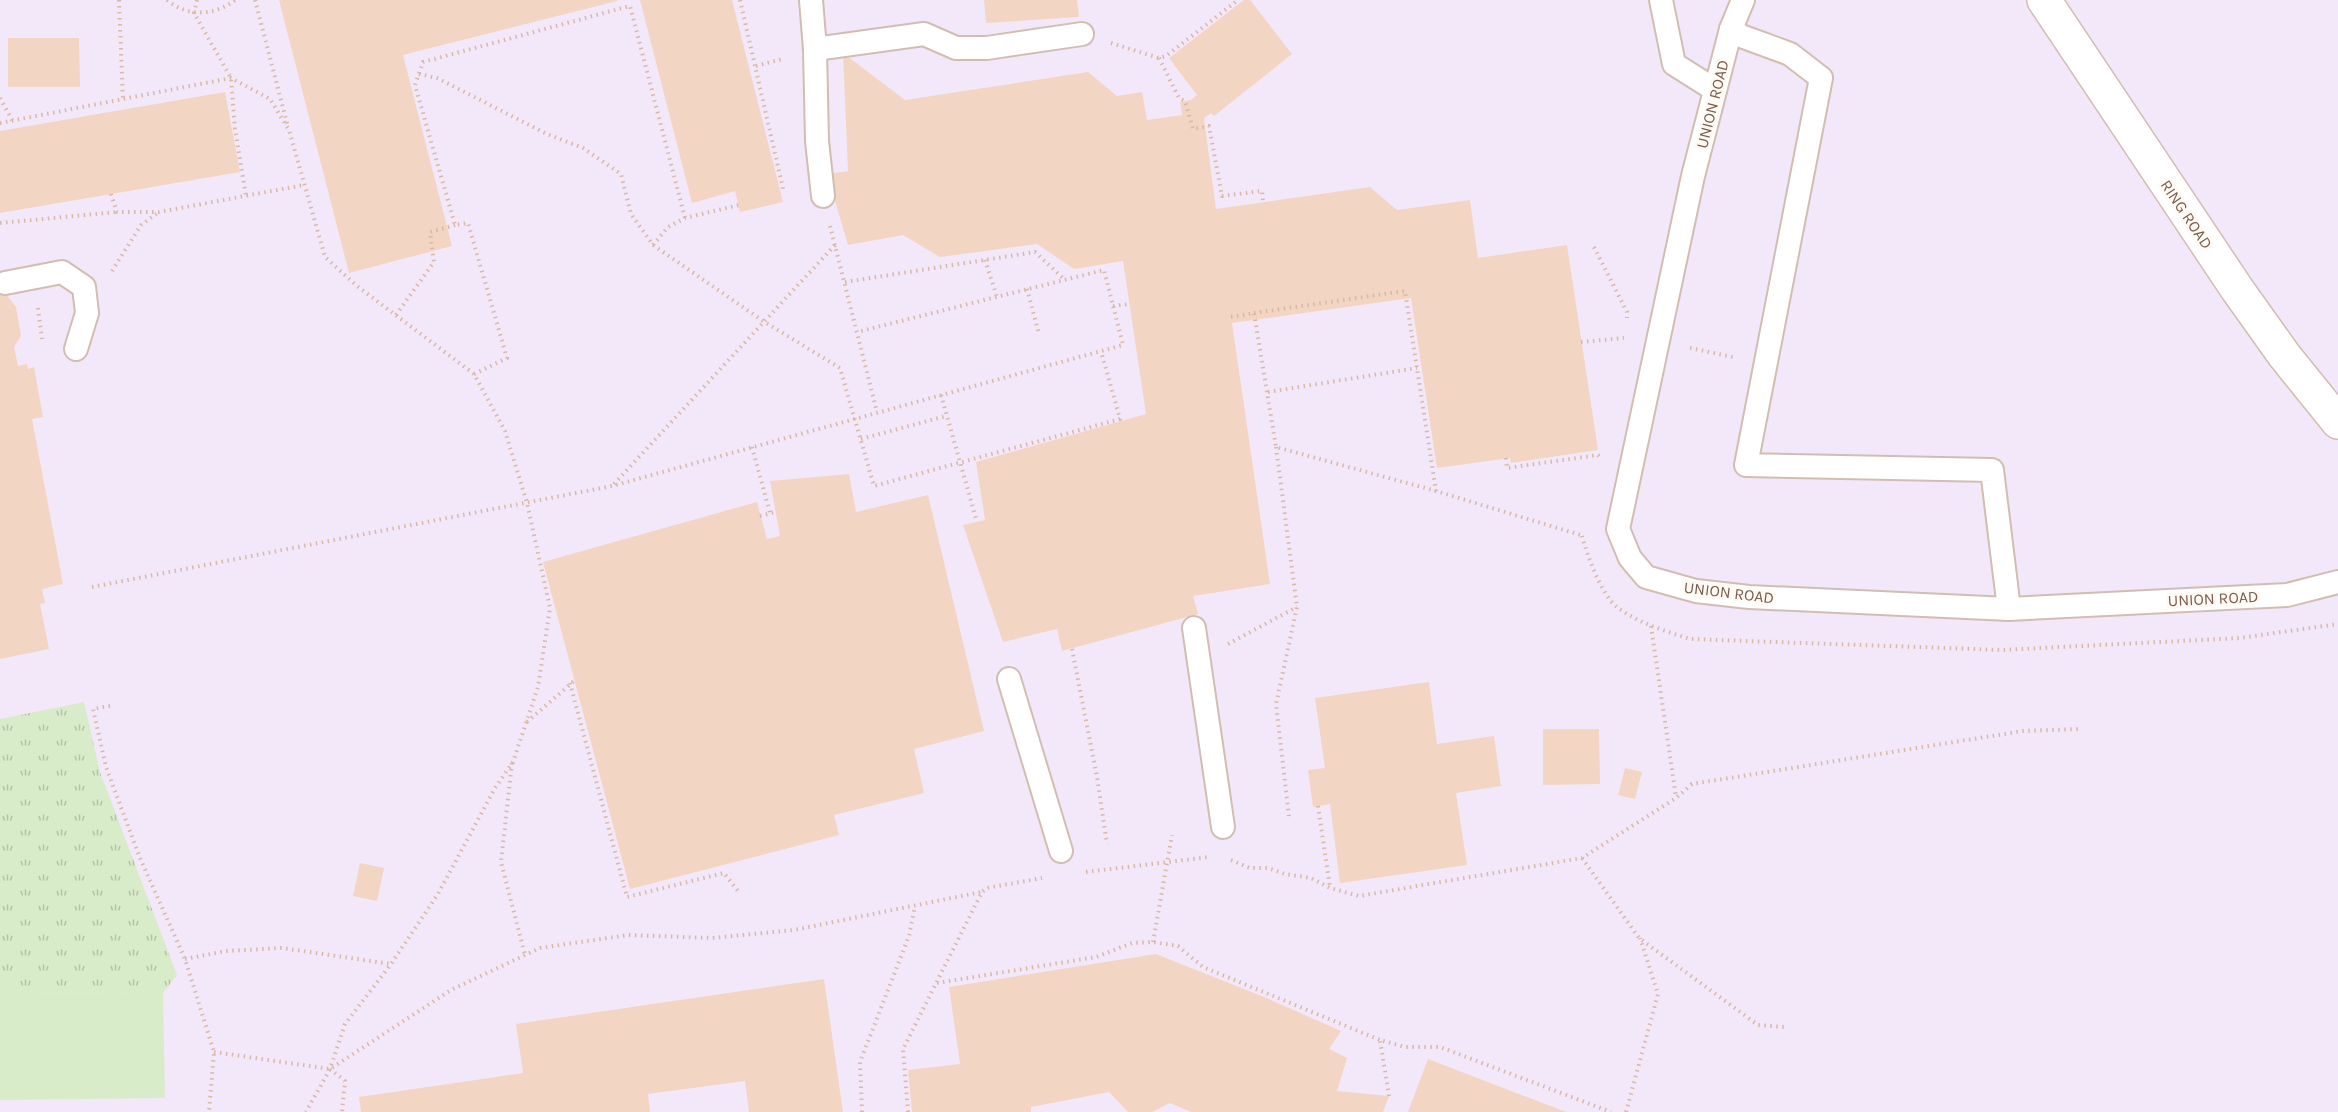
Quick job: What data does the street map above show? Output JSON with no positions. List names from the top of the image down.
{
  "streets": {
    "street": ["RING ROAD"],
    "lane": ["UNION ROAD"]
  }
}
